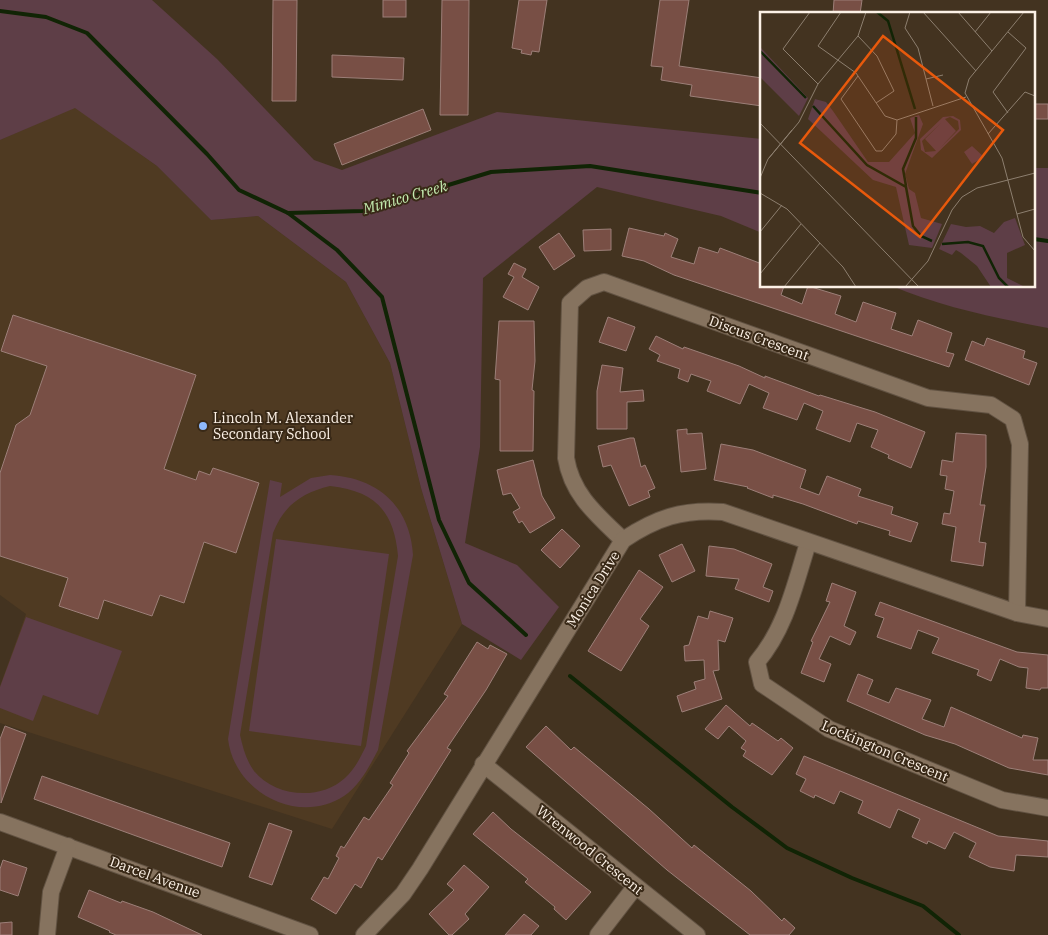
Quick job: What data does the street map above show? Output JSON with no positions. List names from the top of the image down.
{
  "streets": {
    "street": [
      "Discus Crescent",
      "Monica Drive",
      "Lockington Crescent",
      "Wrenwood Crescent",
      "Darcel Avenue"
    ]
  },
  "crossings": [
    ["Discus Crescent", "Monica Drive"],
    ["Monica Drive", "Lockington Crescent"],
    ["Monica Drive", "Wrenwood Crescent"]
  ],
  "water": ["Mimico Creek"],
  "places": ["Lincoln M. Alexander Secondary School"]
}
